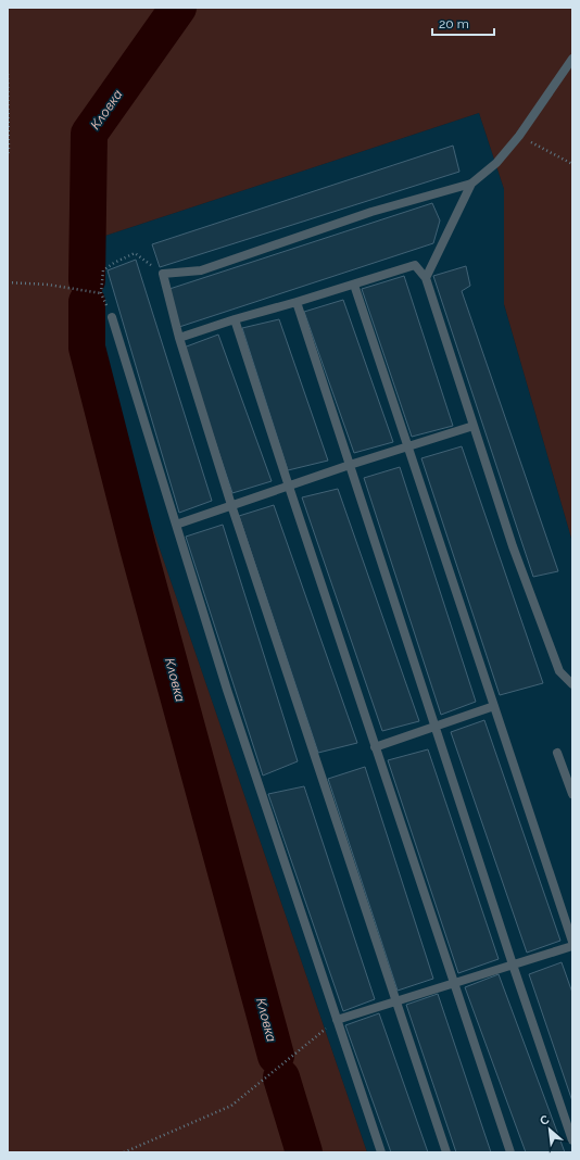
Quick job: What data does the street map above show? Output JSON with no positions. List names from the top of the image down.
{
  "water": ["Кловка"],
  "scale_bar": "20 m",
  "north": "top left"
}
